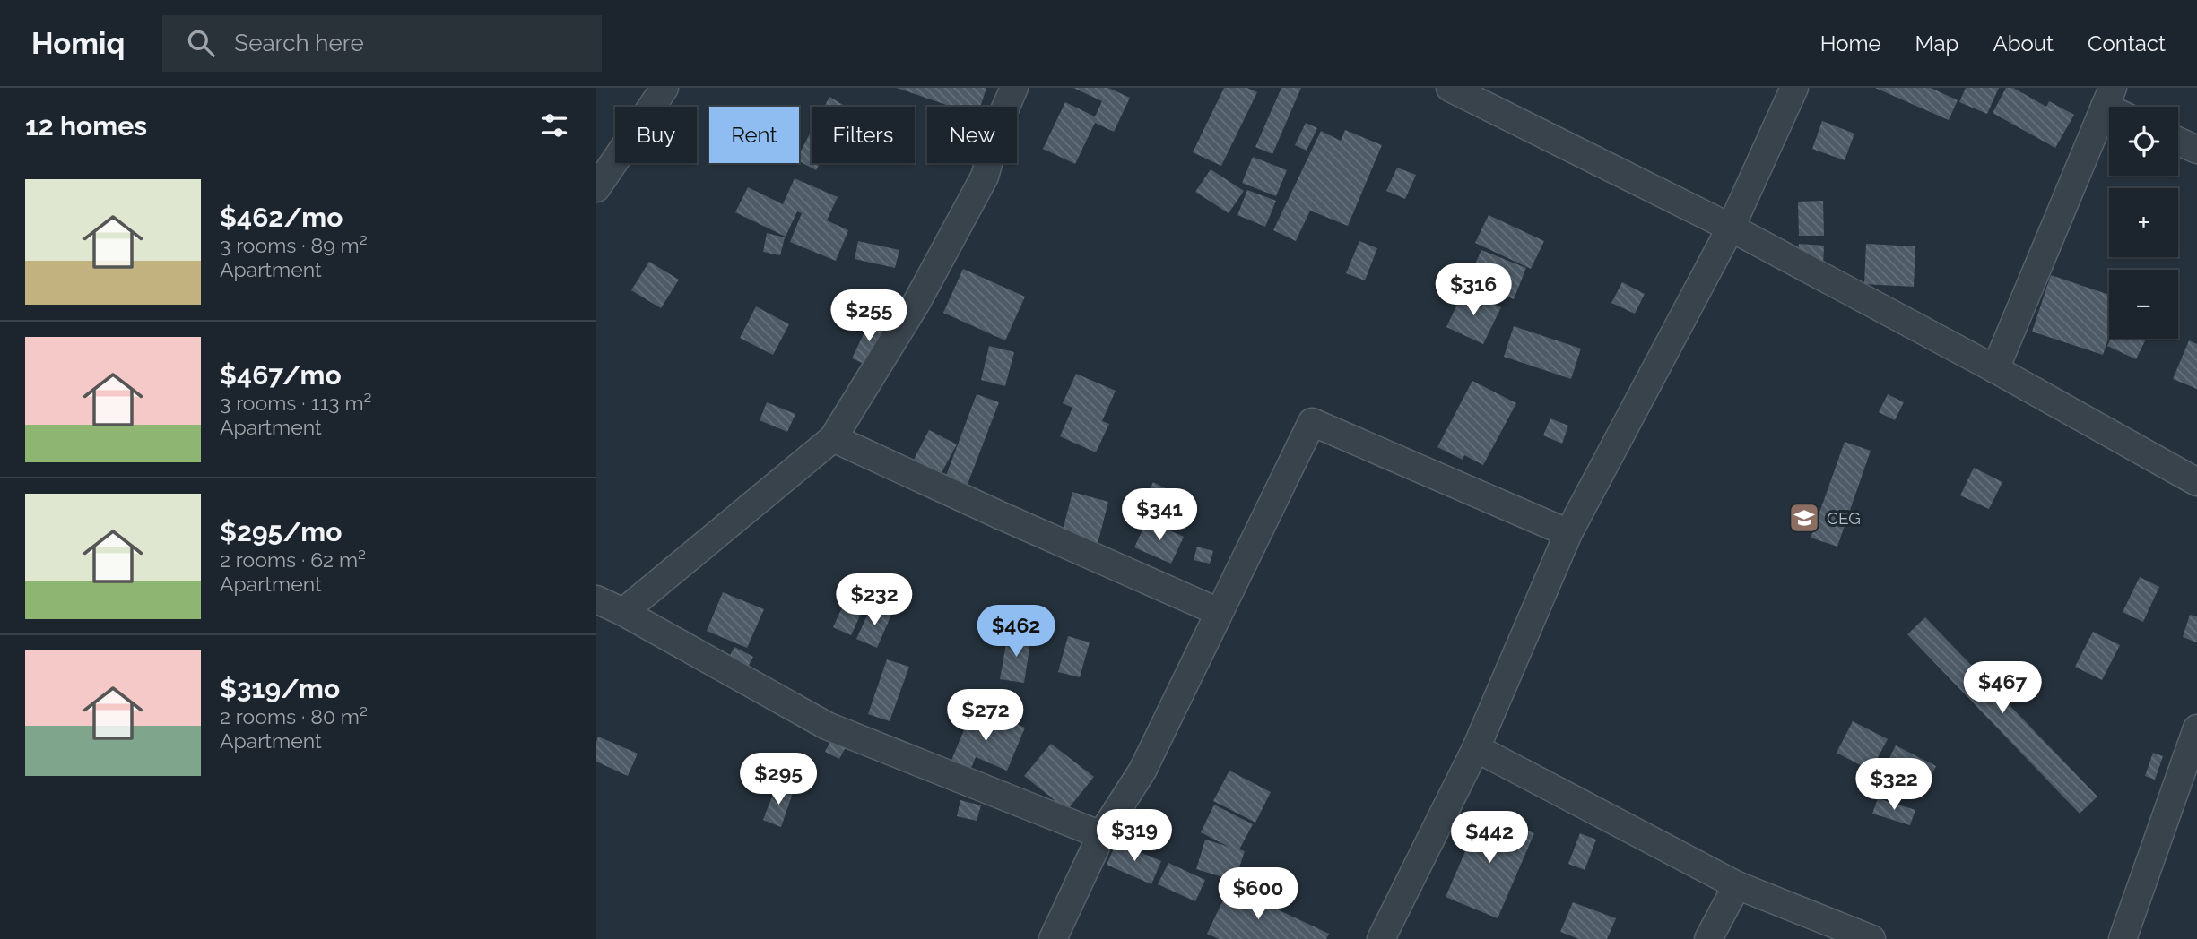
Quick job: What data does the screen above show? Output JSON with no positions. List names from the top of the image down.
{
  "places": {
    "school or university": ["CEG"]
  },
  "page": {
    "header": "Homiq",
    "search": "Search here",
    "nav": [
      "Home",
      "Map",
      "About",
      "Contact"
    ],
    "heading": "12 homes",
    "map_buttons": ["+", "−"],
    "chip": [
      "Buy",
      "Rent",
      "Filters",
      "New"
    ],
    "list": [
      {
        "name": "$462/mo",
        "note": "3 rooms · 89 m² · Apartment"
      },
      {
        "name": "$467/mo",
        "note": "3 rooms · 113 m² · Apartment"
      },
      {
        "name": "$295/mo",
        "note": "2 rooms · 62 m² · Apartment"
      },
      {
        "name": "$319/mo",
        "note": "2 rooms · 80 m² · Apartment"
      }
    ],
    "price": [
      "$316",
      "$255",
      "$341",
      "$232",
      "$462",
      "$467",
      "$272",
      "$295",
      "$322",
      "$319",
      "$442",
      "$600"
    ]
  }
}
